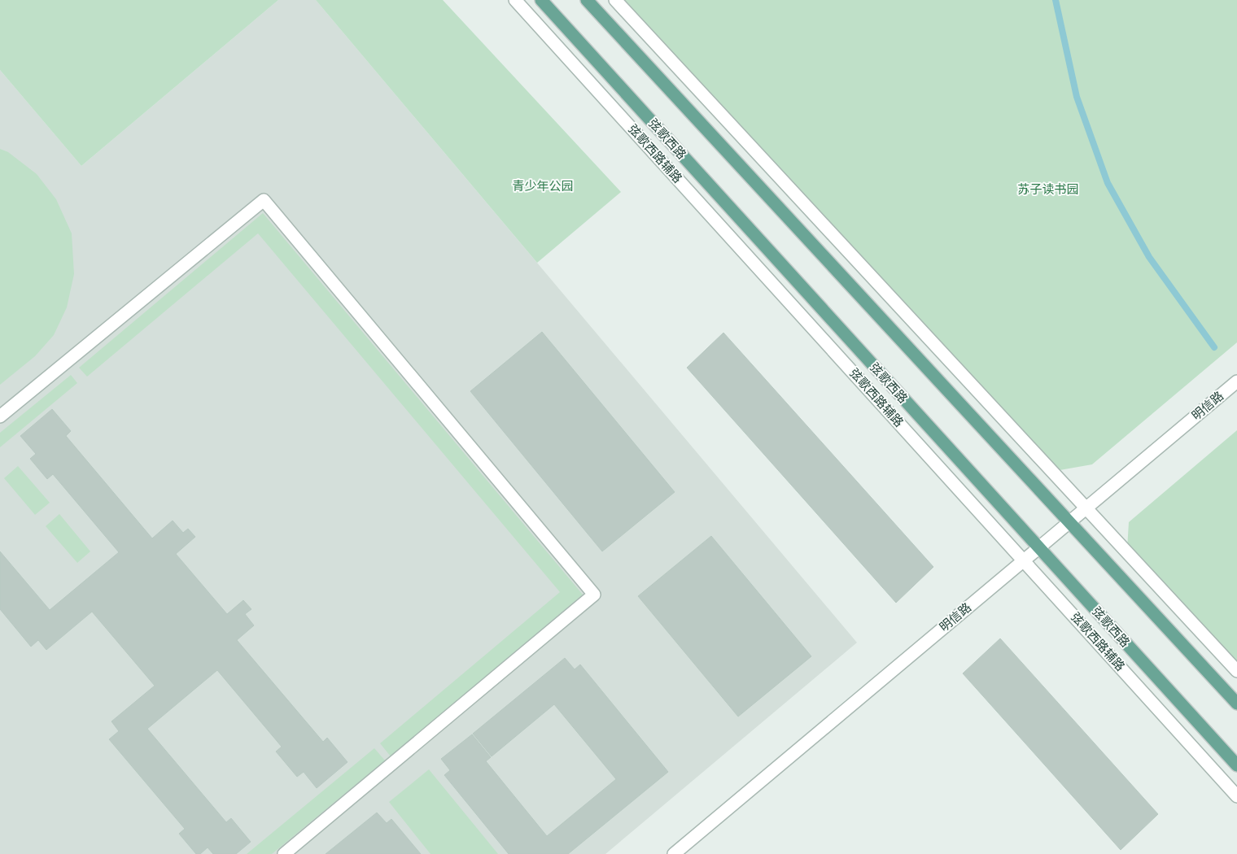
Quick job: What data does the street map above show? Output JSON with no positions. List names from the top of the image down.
{
  "streets": {
    "main road": ["弦歌西路"],
    "street": ["弦歌西路辅路", "明信路"]
  },
  "crossings": [
    ["弦歌西路", "明信路"],
    ["弦歌西路辅路", "明信路"]
  ],
  "parks": ["青少年公园", "苏子读书园"]
}
